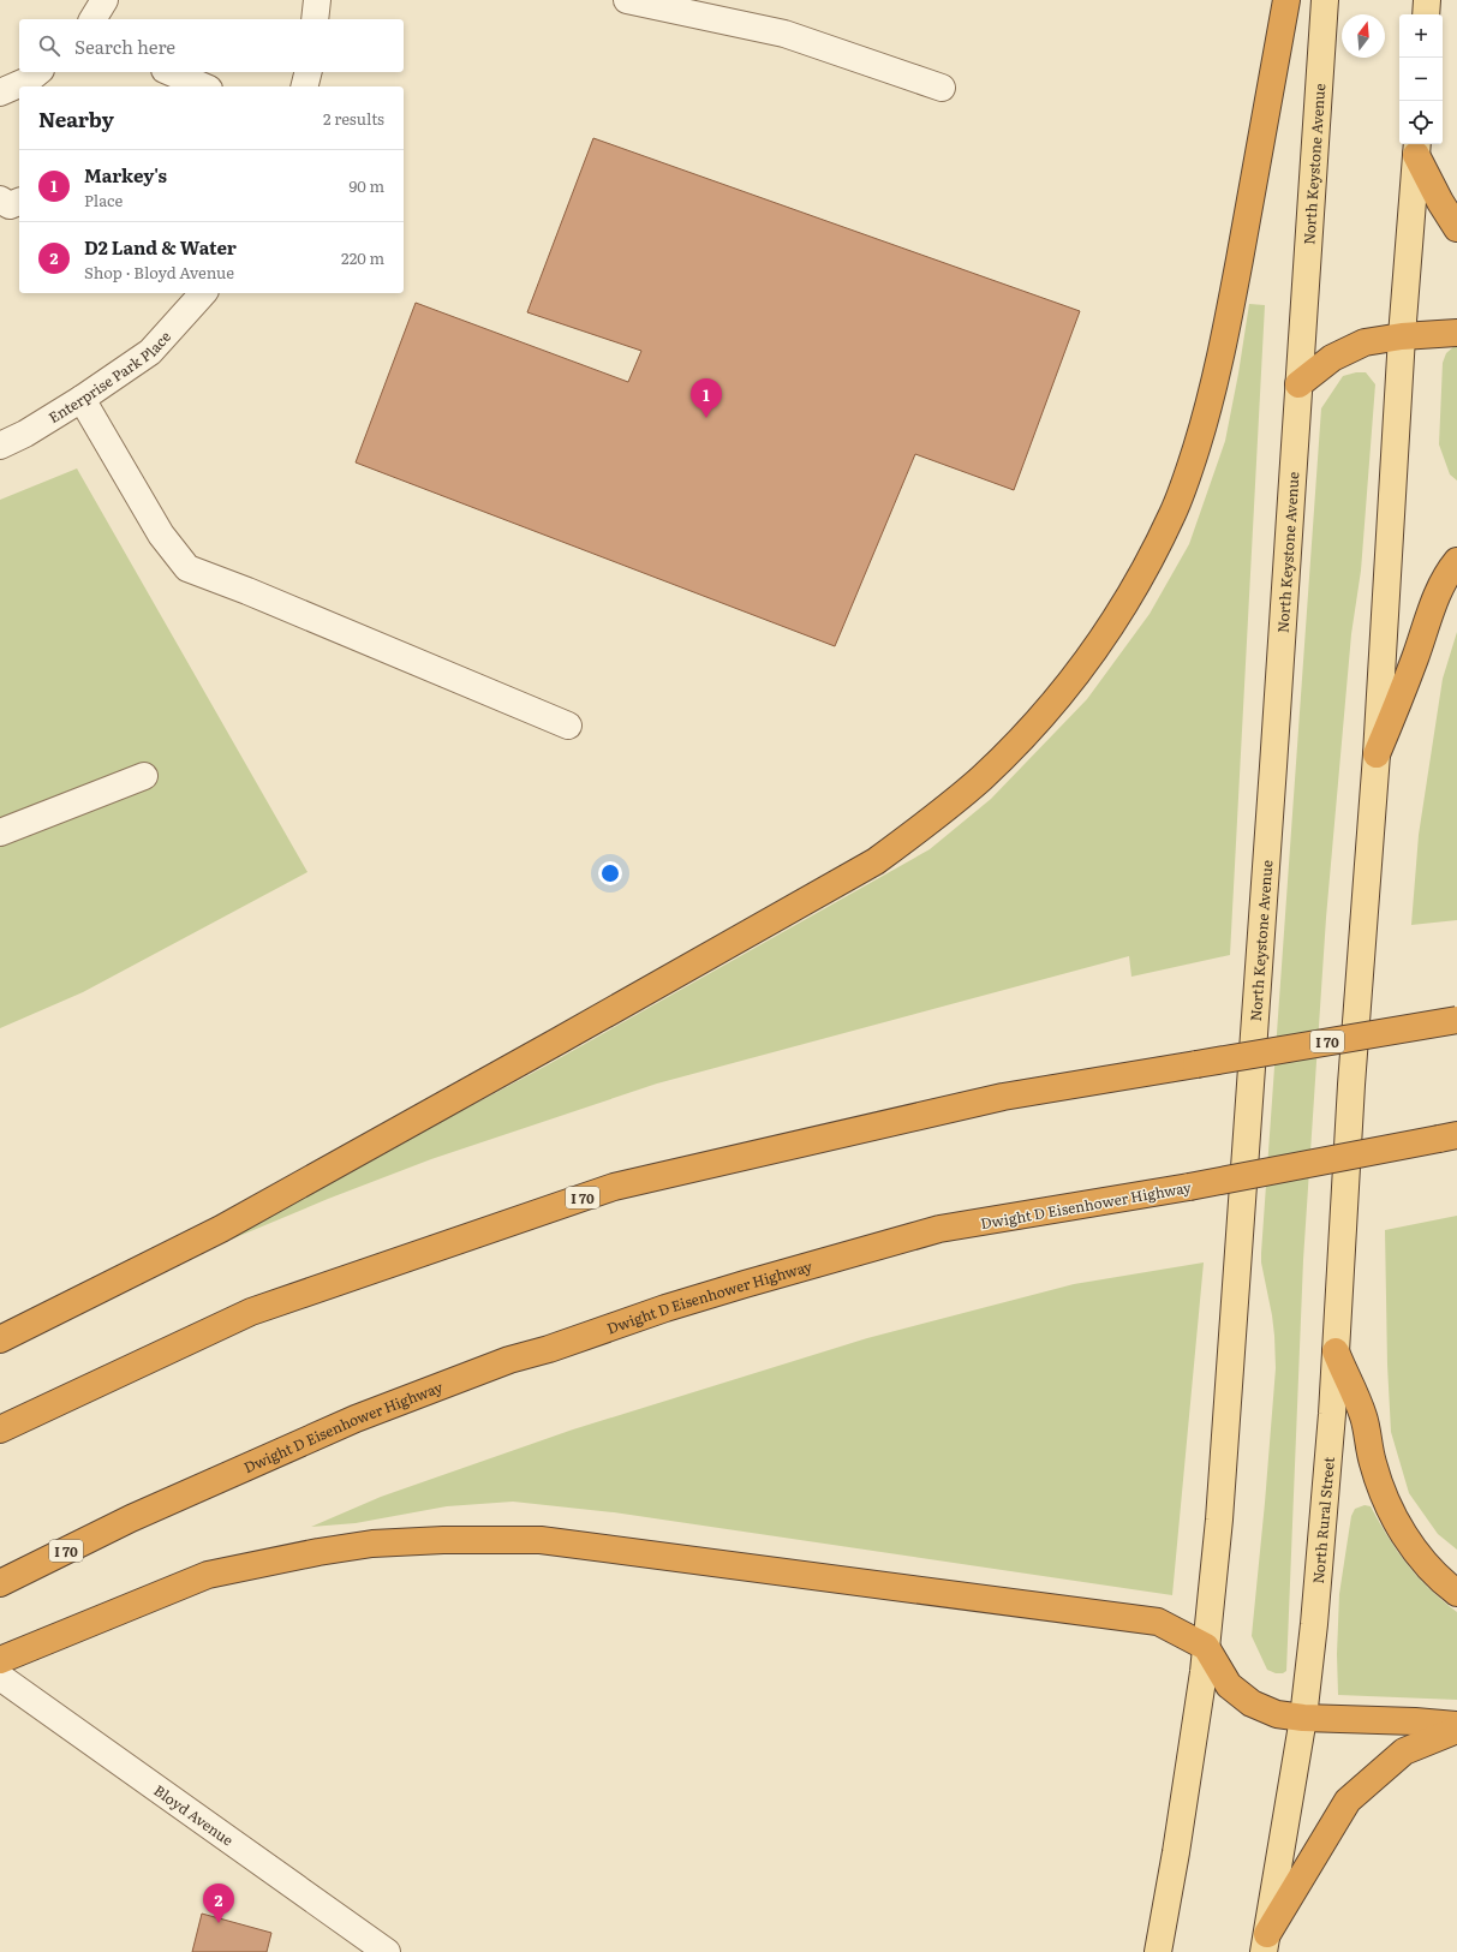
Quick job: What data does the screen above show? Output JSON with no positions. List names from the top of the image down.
{
  "streets": {
    "highway": ["I 70", "Dwight D Eisenhower Highway"],
    "main road": ["North Keystone Avenue", "North Rural Street"],
    "street": ["Enterprise Park Place", "Bloyd Avenue"]
  },
  "north": "top",
  "page": {
    "map_buttons": ["+", "−"],
    "search": "Search here",
    "heading": ["Nearby", "2 results"],
    "list": [
      {
        "mark": "1",
        "name": "Markey's",
        "note": "Place",
        "value": "90 m"
      },
      {
        "mark": "2",
        "name": "D2 Land & Water",
        "note": "Shop · Bloyd Avenue",
        "value": "220 m"
      }
    ],
    "pins": ["1", "2"]
  }
}
